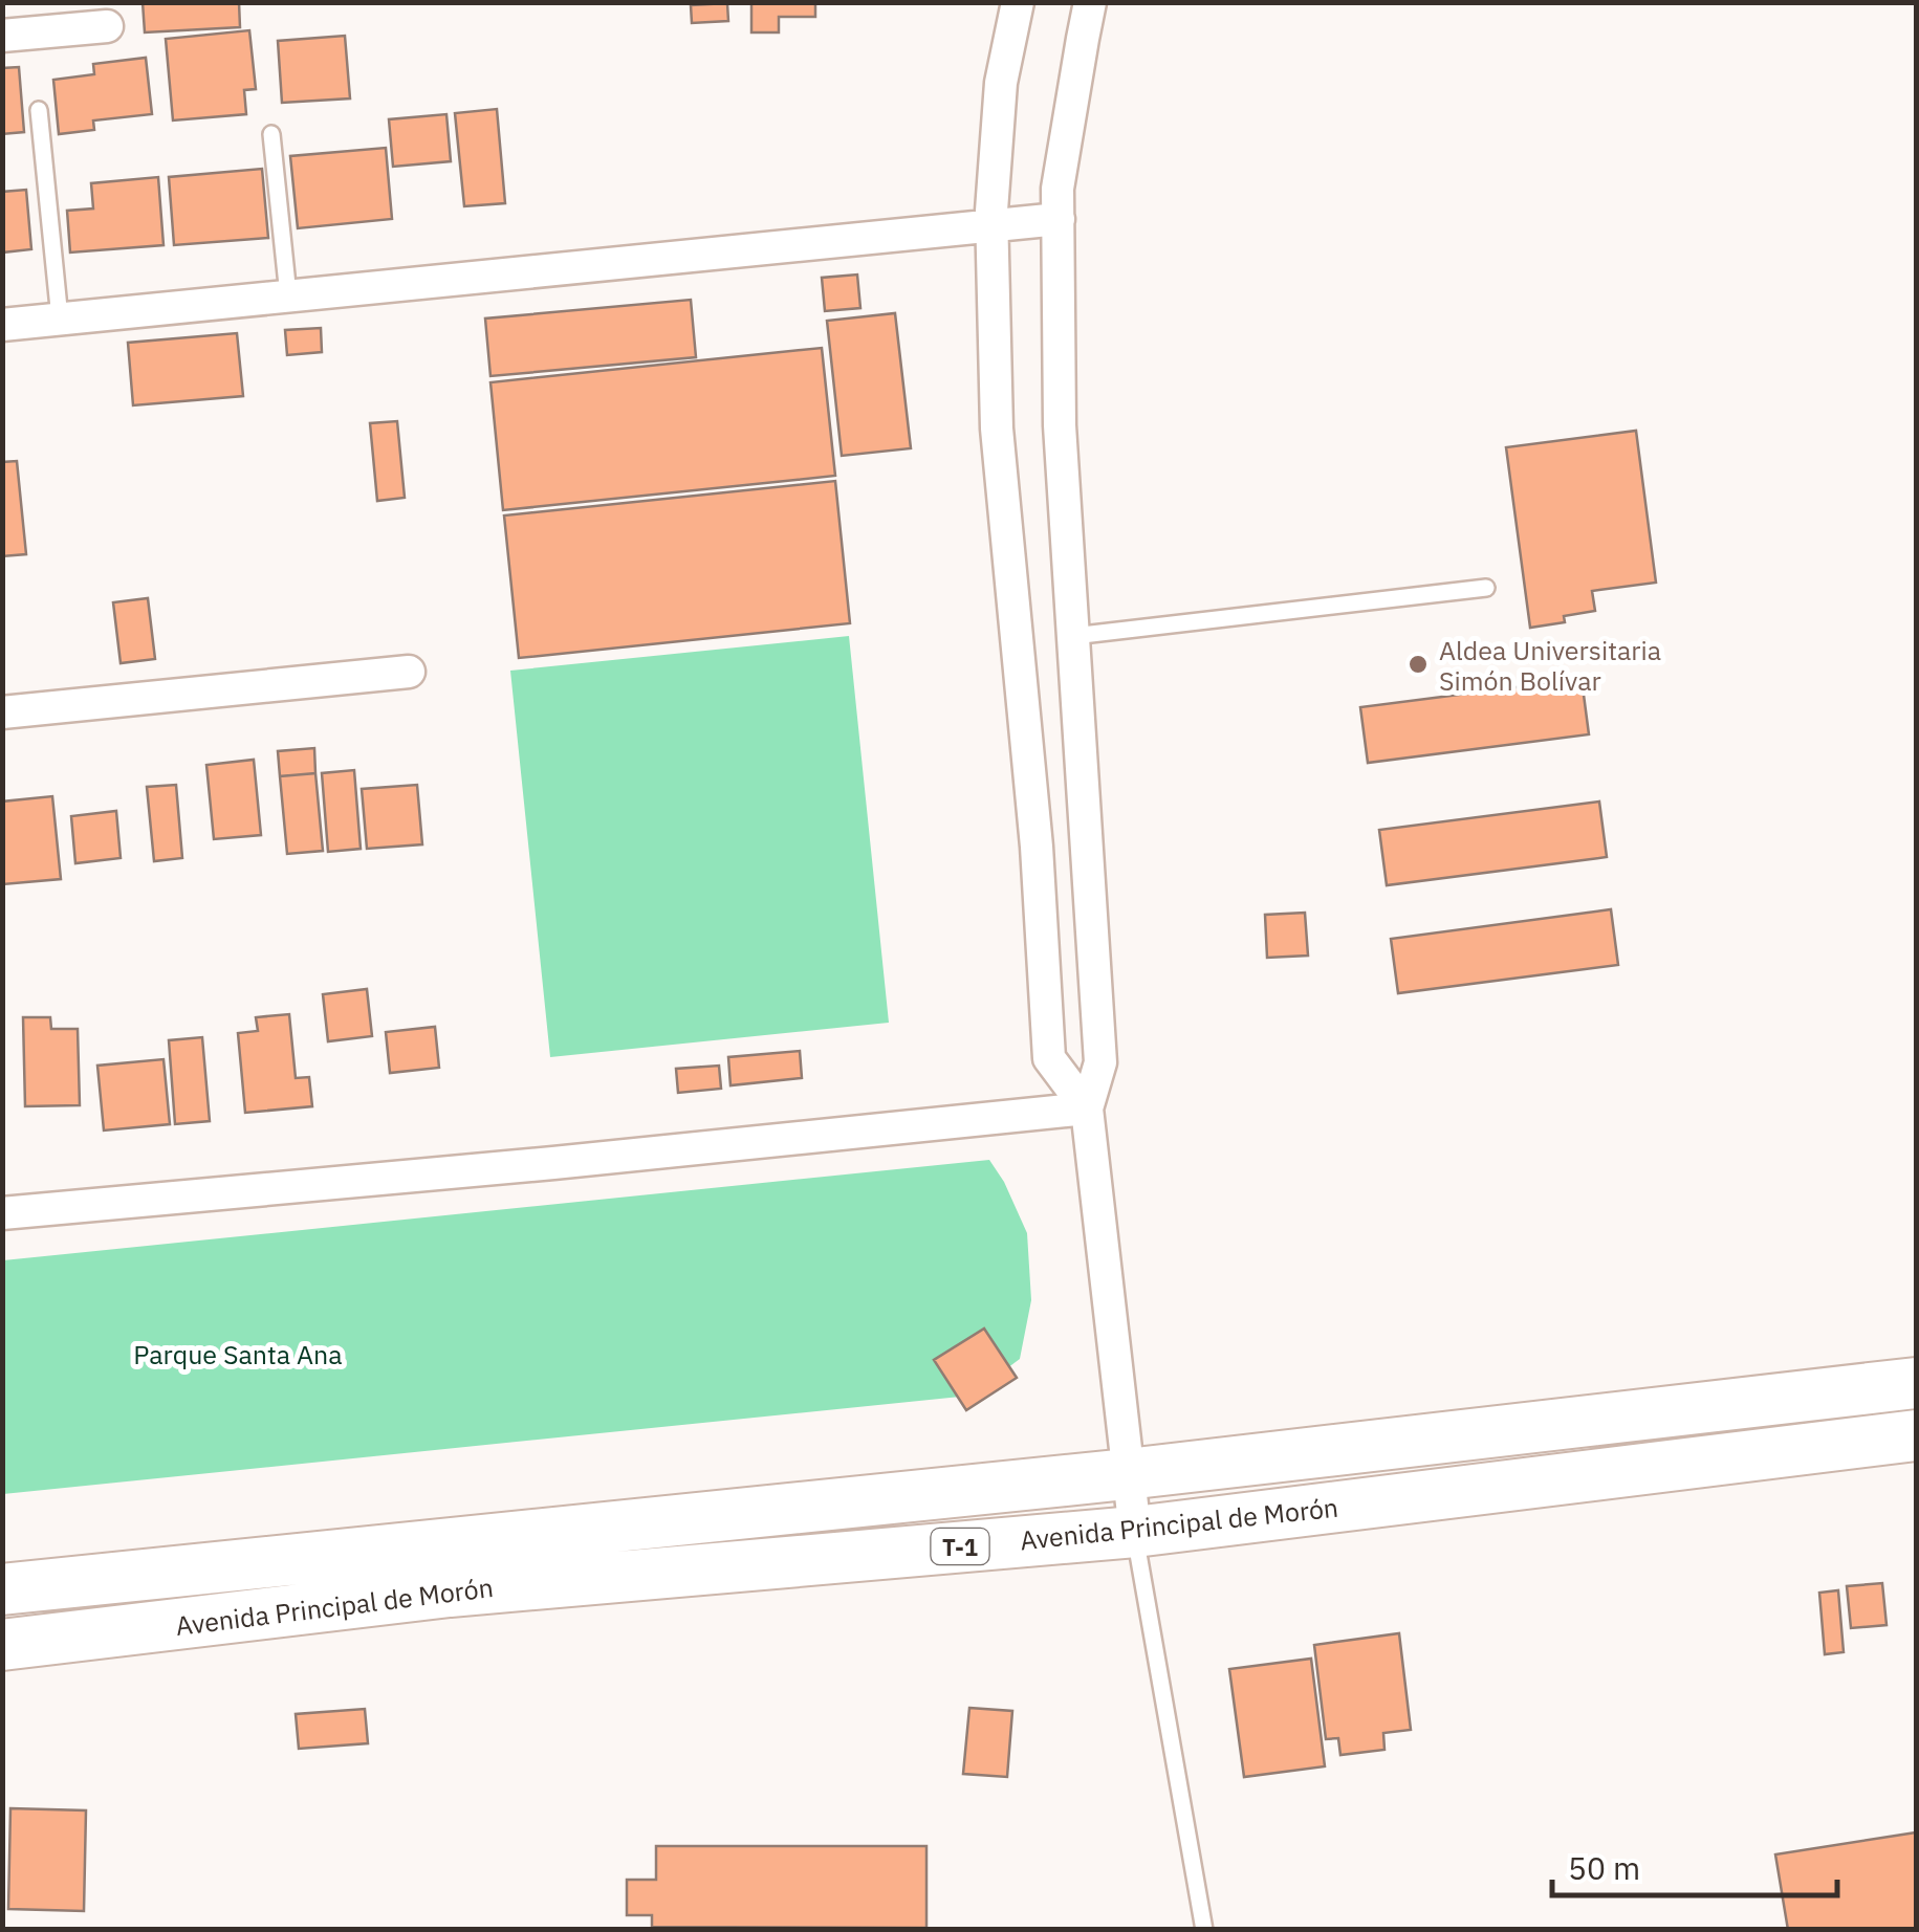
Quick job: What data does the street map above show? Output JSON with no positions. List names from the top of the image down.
{
  "streets": {
    "main road": ["Avenida Principal de Morón", "T-1"]
  },
  "parks": ["Parque Santa Ana"],
  "places": ["Aldea Universitaria Simón Bolívar"],
  "scale_bar": "50 m"
}
